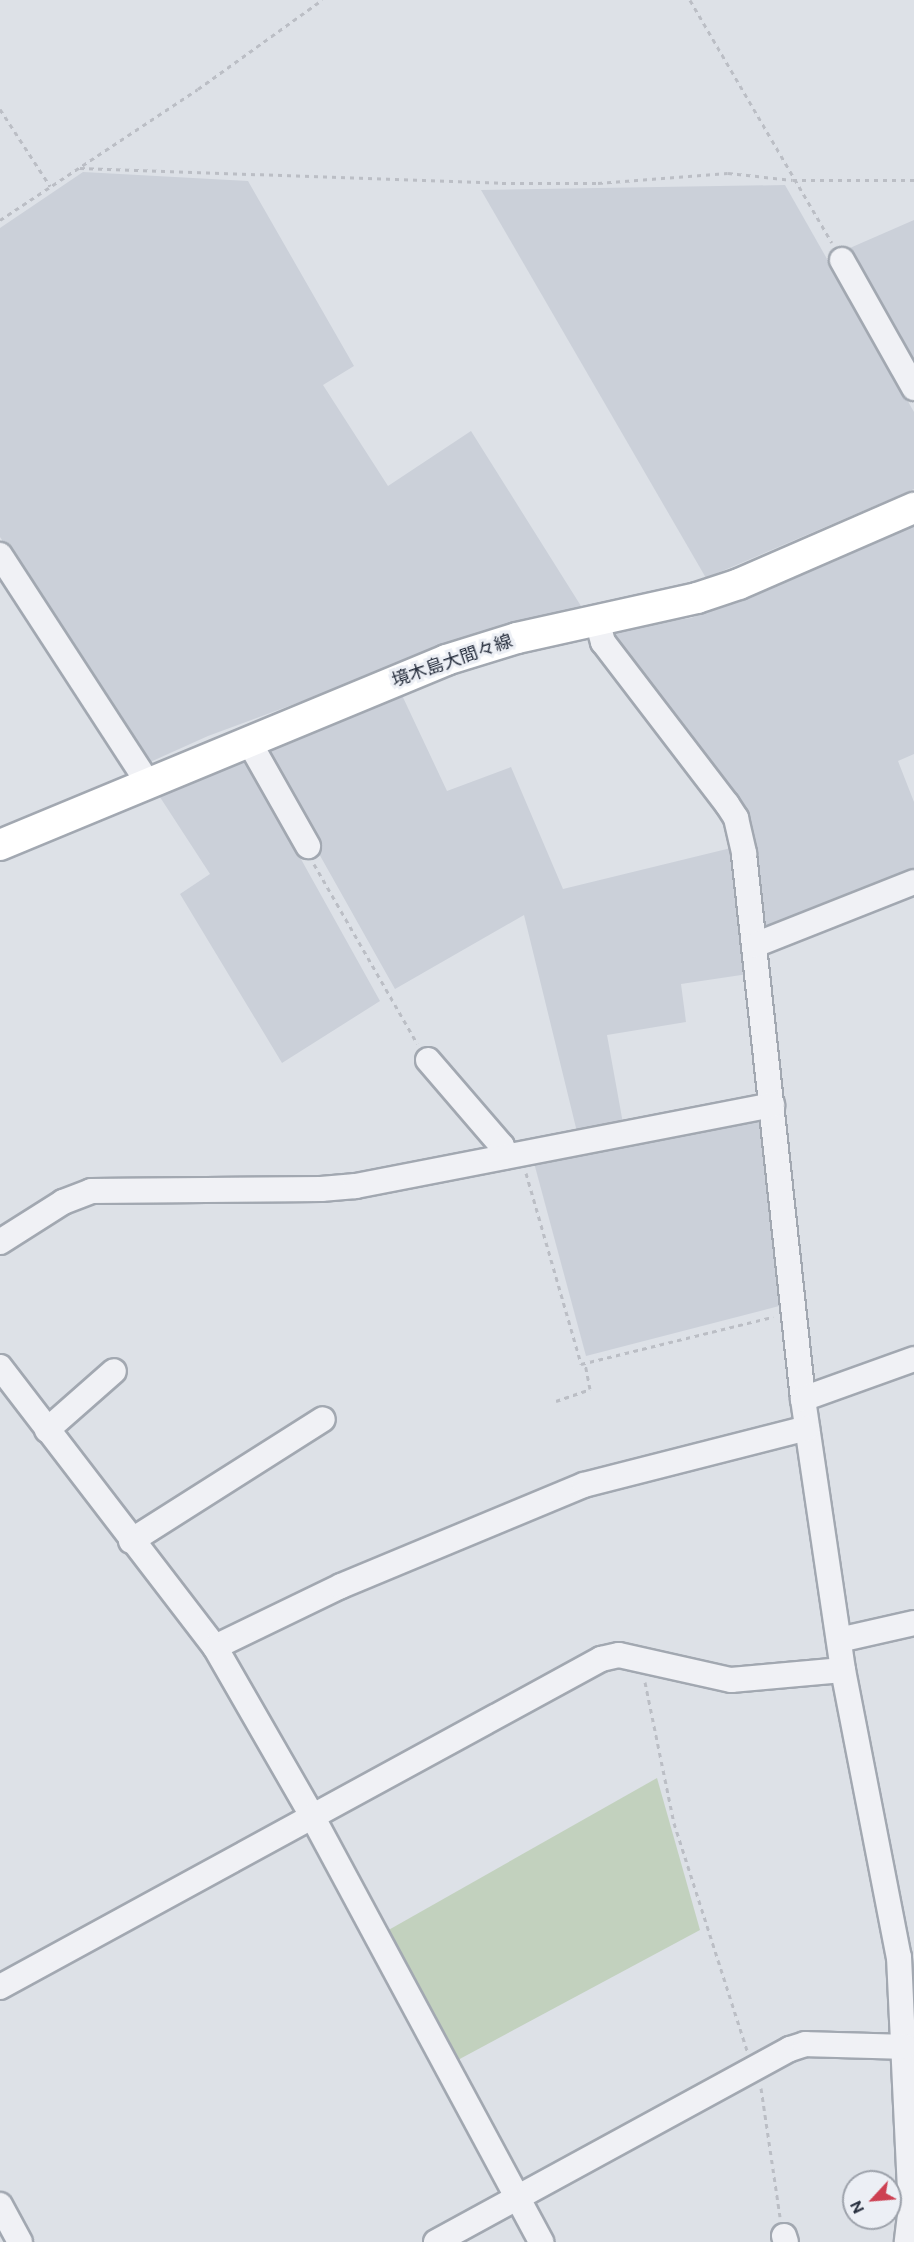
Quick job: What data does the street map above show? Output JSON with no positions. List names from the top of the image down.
{
  "streets": {
    "main road": ["境木島大間々線"]
  },
  "north": "bottom left"
}
